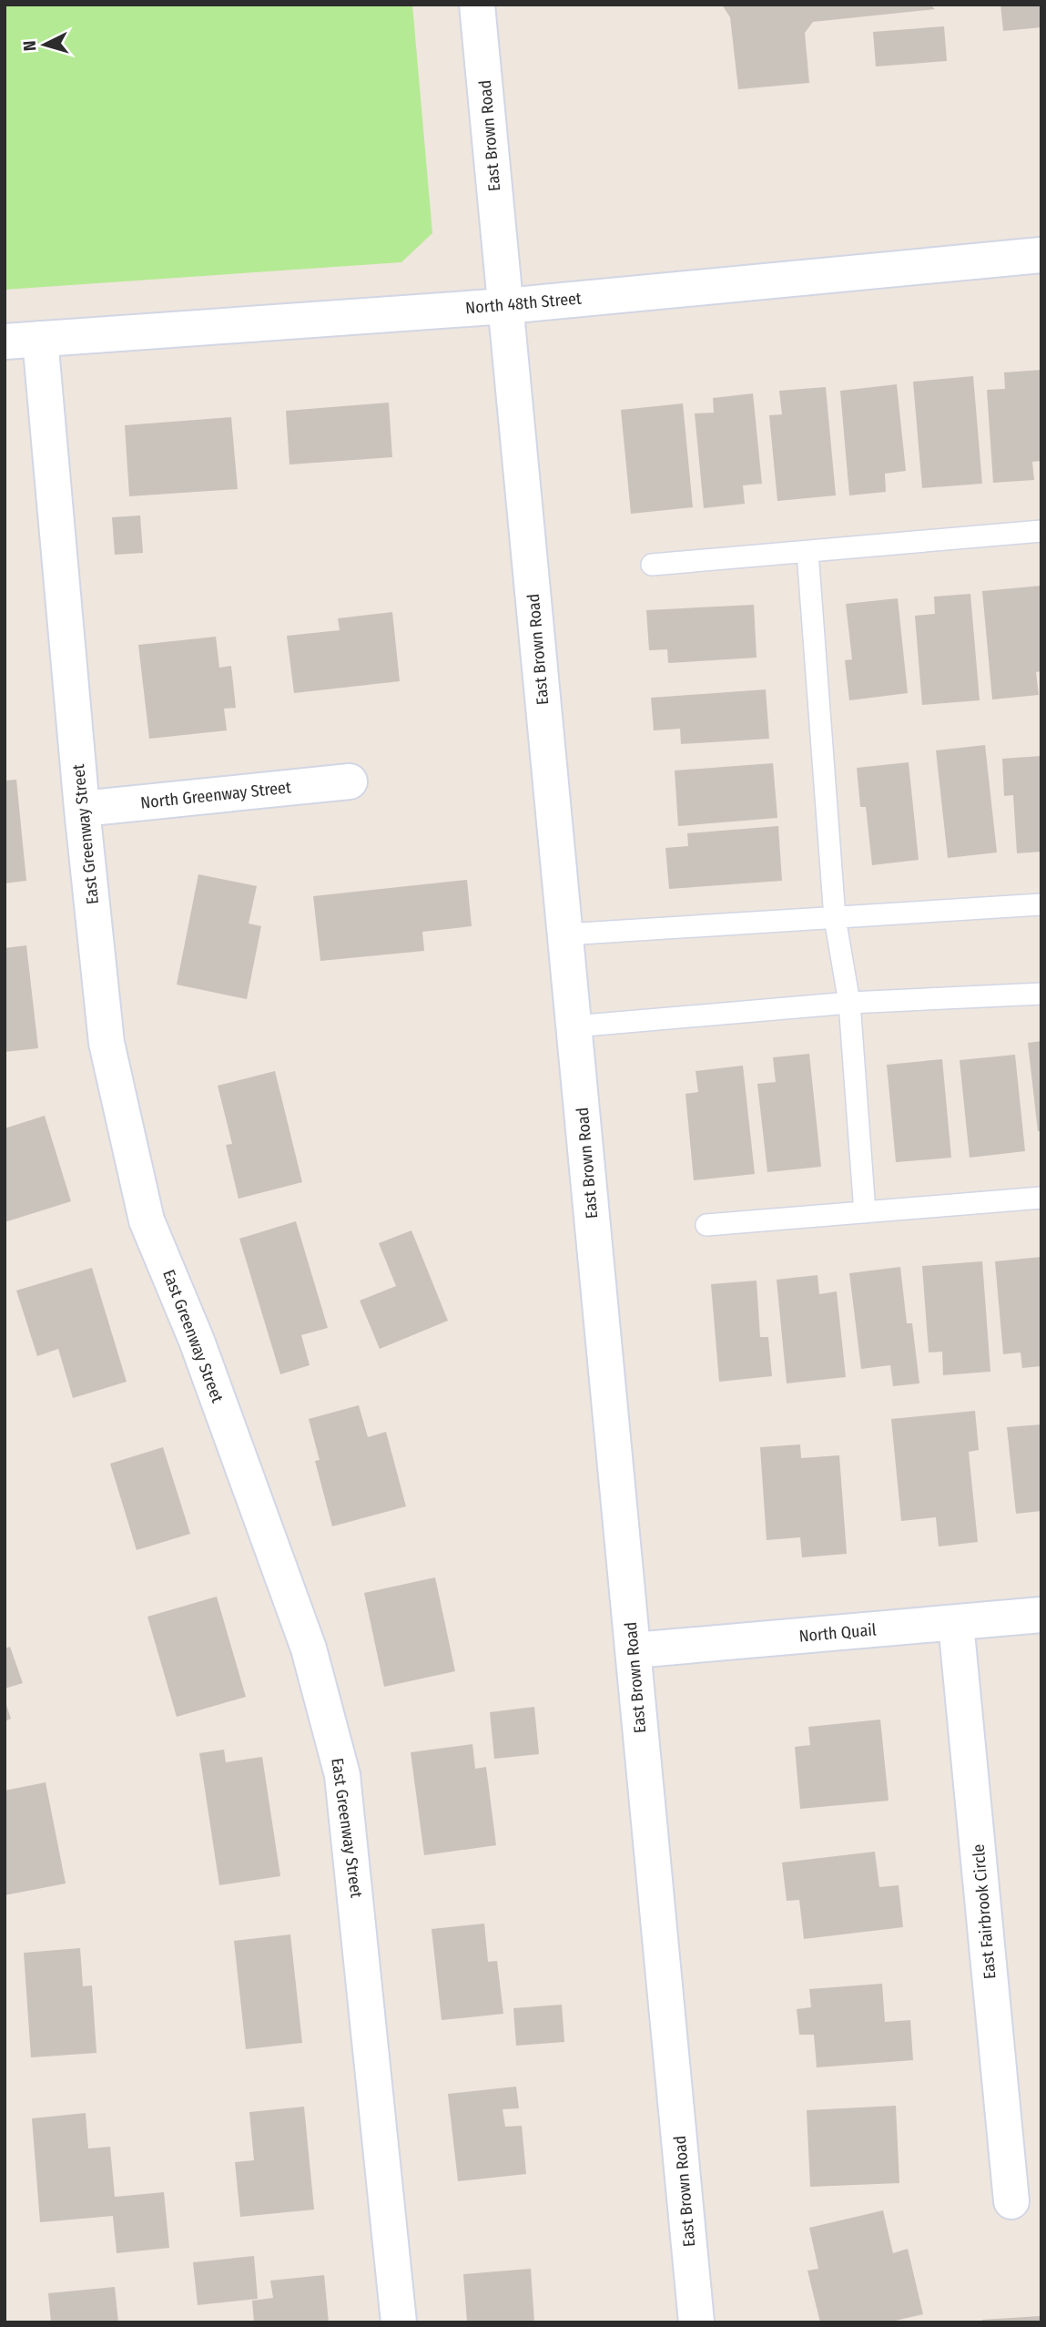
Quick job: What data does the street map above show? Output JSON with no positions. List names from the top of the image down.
{
  "streets": {
    "street": [
      "East Brown Road",
      "North 48th Street",
      "North Greenway Street",
      "East Greenway Street",
      "North Quail",
      "East Fairbrook Circle"
    ]
  },
  "crossings": [
    ["East Brown Road", "North 48th Street"],
    ["East Brown Road", "North Quail"],
    ["North 48th Street", "East Greenway Street"],
    ["North Greenway Street", "East Greenway Street"],
    ["North Quail", "East Fairbrook Circle"]
  ],
  "north": "left"
}
